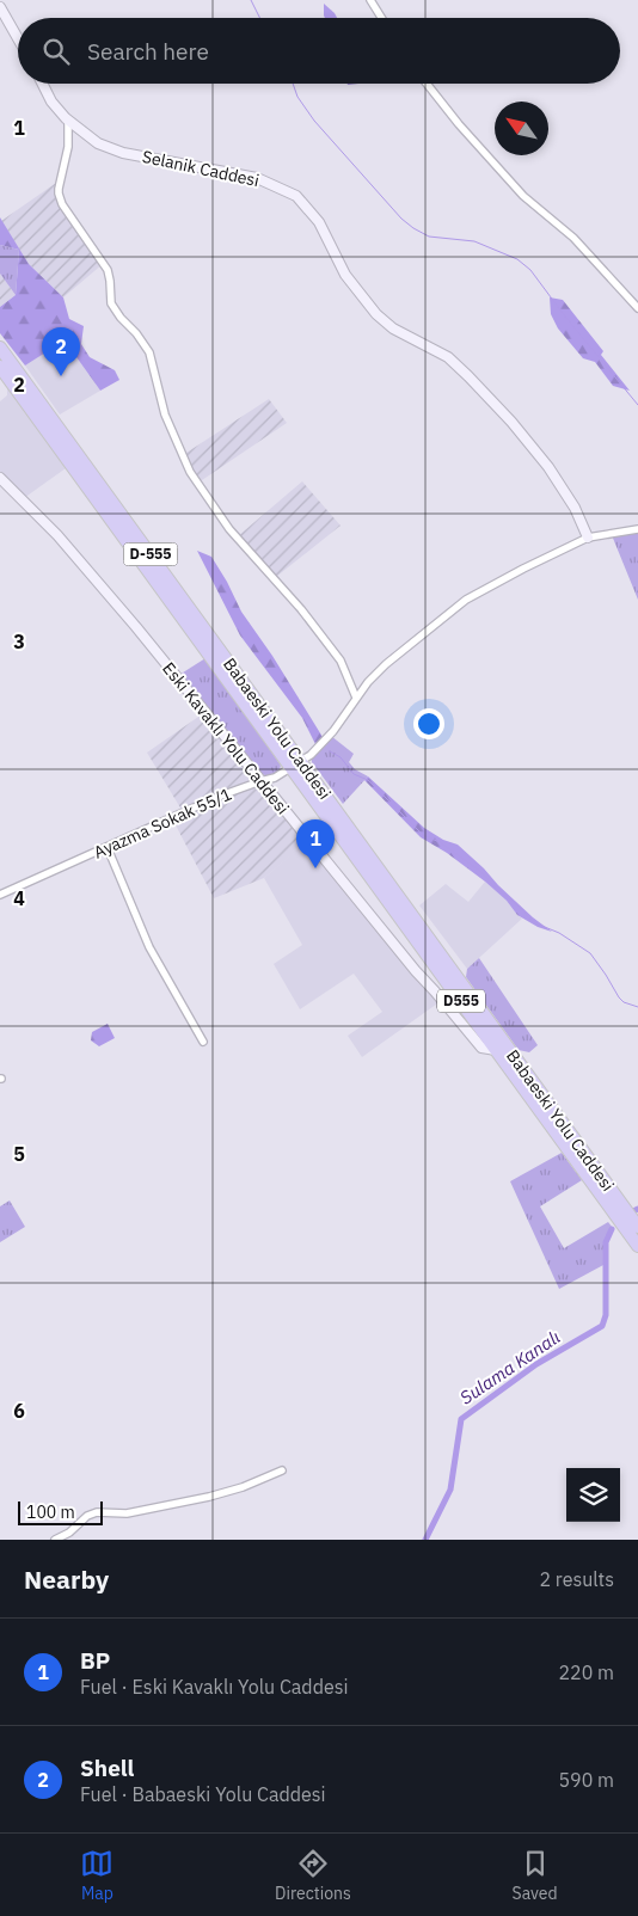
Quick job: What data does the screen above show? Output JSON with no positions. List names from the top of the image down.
{
  "streets": {
    "highway": ["D-555", "Babaeski Yolu Caddesi", "D555"],
    "street": ["Selanik Caddesi", "Eski Kavaklı Yolu Caddesi", "Ayazma Sokak 55/1"]
  },
  "crossings": [
    ["Selanik Caddesi", "Ayazma Sokak 55/1"],
    ["Babaeski Yolu Caddesi", "Eski Kavaklı Yolu Caddesi"],
    ["Babaeski Yolu Caddesi", "Ayazma Sokak 55/1"],
    ["Eski Kavaklı Yolu Caddesi", "Ayazma Sokak 55/1"]
  ],
  "water": ["Sulama Kanalı"],
  "scale_bar": "100 m",
  "north": "top left",
  "page": {
    "search": "Search here",
    "pins": ["2", "1"],
    "scale": "100 m",
    "heading": ["Nearby", "2 results"],
    "list": [
      {
        "mark": "1",
        "name": "BP",
        "note": "Fuel · Eski Kavaklı Yolu Caddesi",
        "value": "220 m"
      },
      {
        "mark": "2",
        "name": "Shell",
        "note": "Fuel · Babaeski Yolu Caddesi",
        "value": "590 m"
      }
    ],
    "nav": ["Map", "Directions", "Saved"]
  },
  "grid": {
    "rows": [
      "1",
      "2",
      "3",
      "4",
      "5",
      "6"
    ]
  }
}
